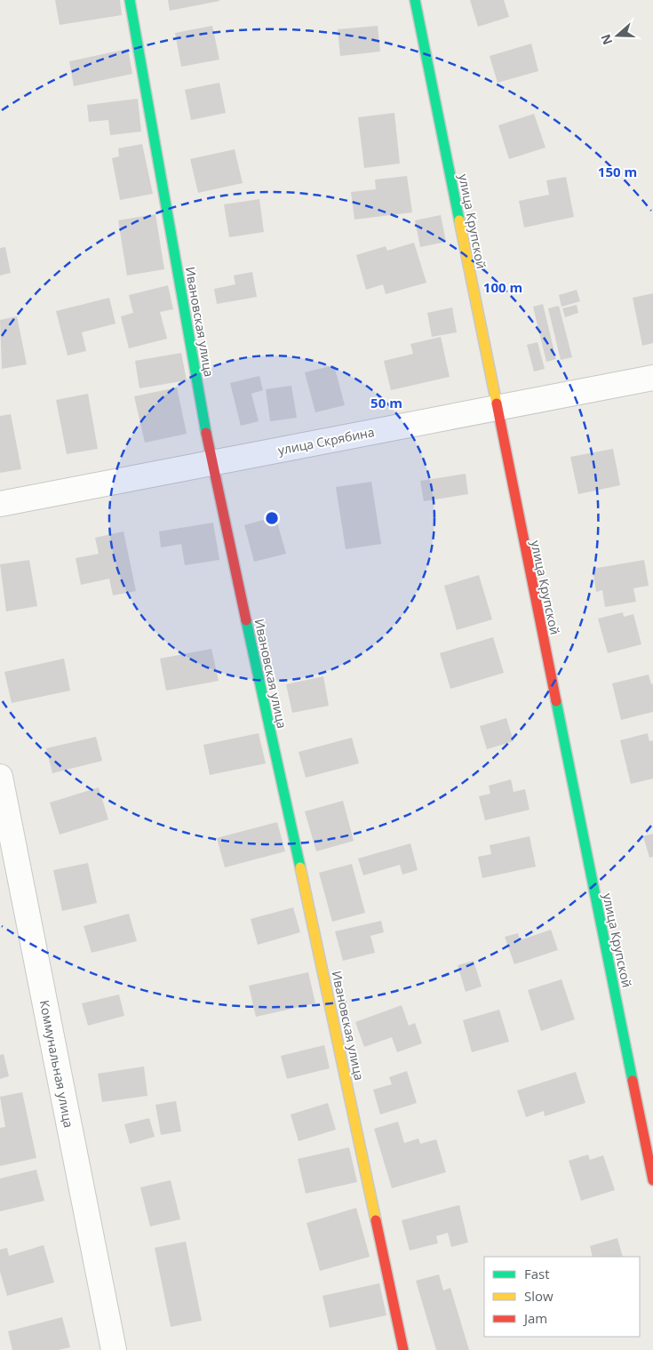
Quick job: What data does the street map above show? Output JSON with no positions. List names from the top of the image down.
{
  "streets": {
    "street": [
      "улица Крупской",
      "Ивановская улица",
      "улица Скрябина",
      "Коммунальная улица"
    ]
  },
  "crossings": [
    ["улица Крупской", "улица Скрябина"],
    ["Ивановская улица", "улица Скрябина"]
  ],
  "legend": ["Fast", "Slow", "Jam"],
  "north": "left",
  "rings": ["150 m", "100 m", "50 m"]
}
